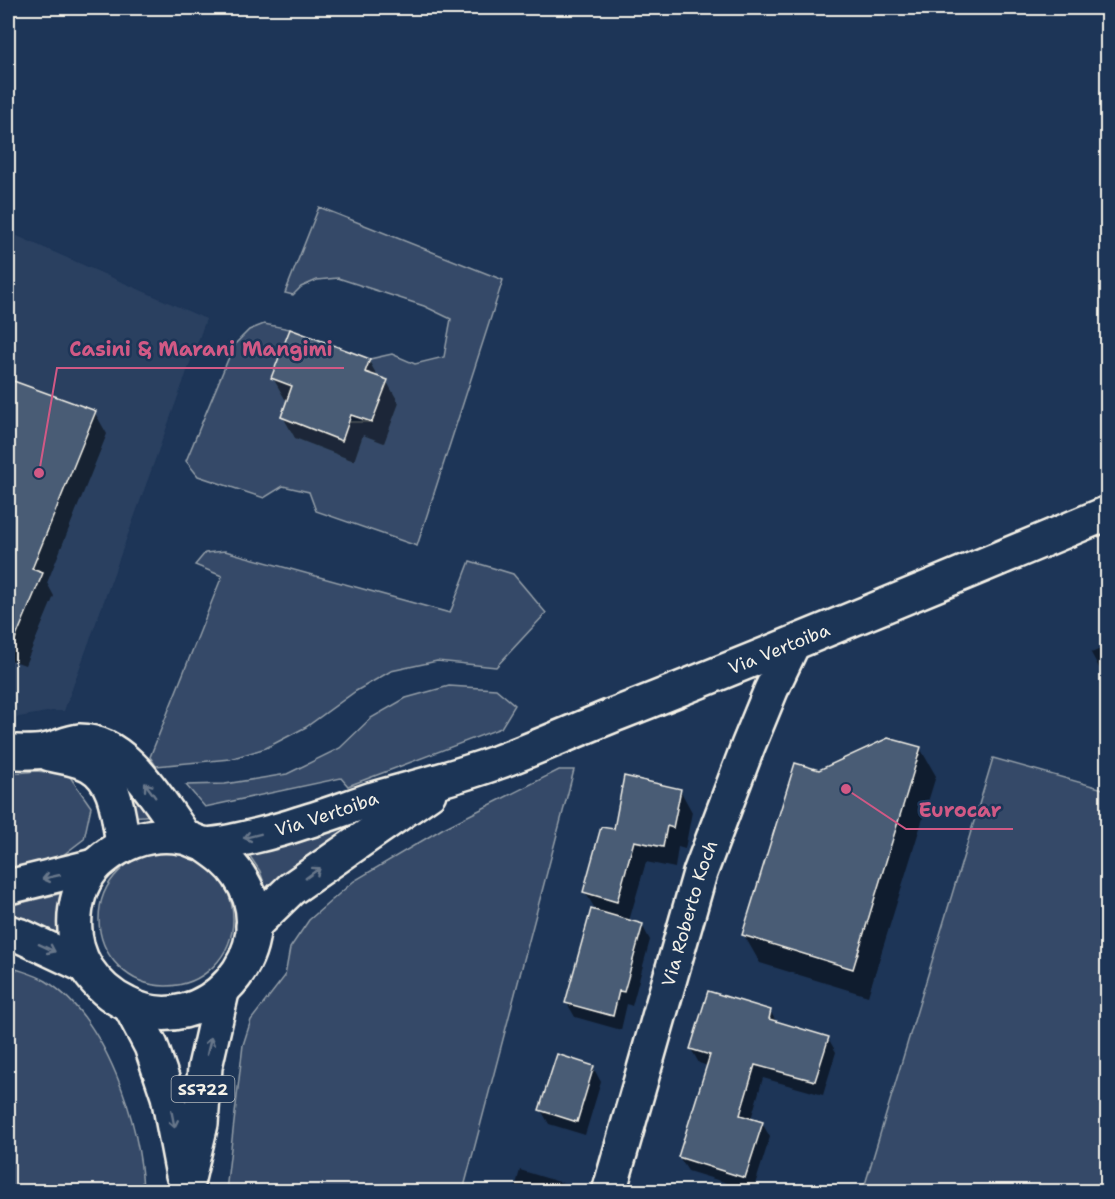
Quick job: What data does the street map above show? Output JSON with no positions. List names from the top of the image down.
{
  "streets": {
    "main road": ["Via Vertoiba", "Via Roberto Koch", "SS722"]
  },
  "crossings": [
    ["Via Vertoiba", "Via Roberto Koch"],
    ["Via Vertoiba", "SS722"]
  ],
  "places": ["Casini & Marani Mangimi", "Eurocar"]
}
